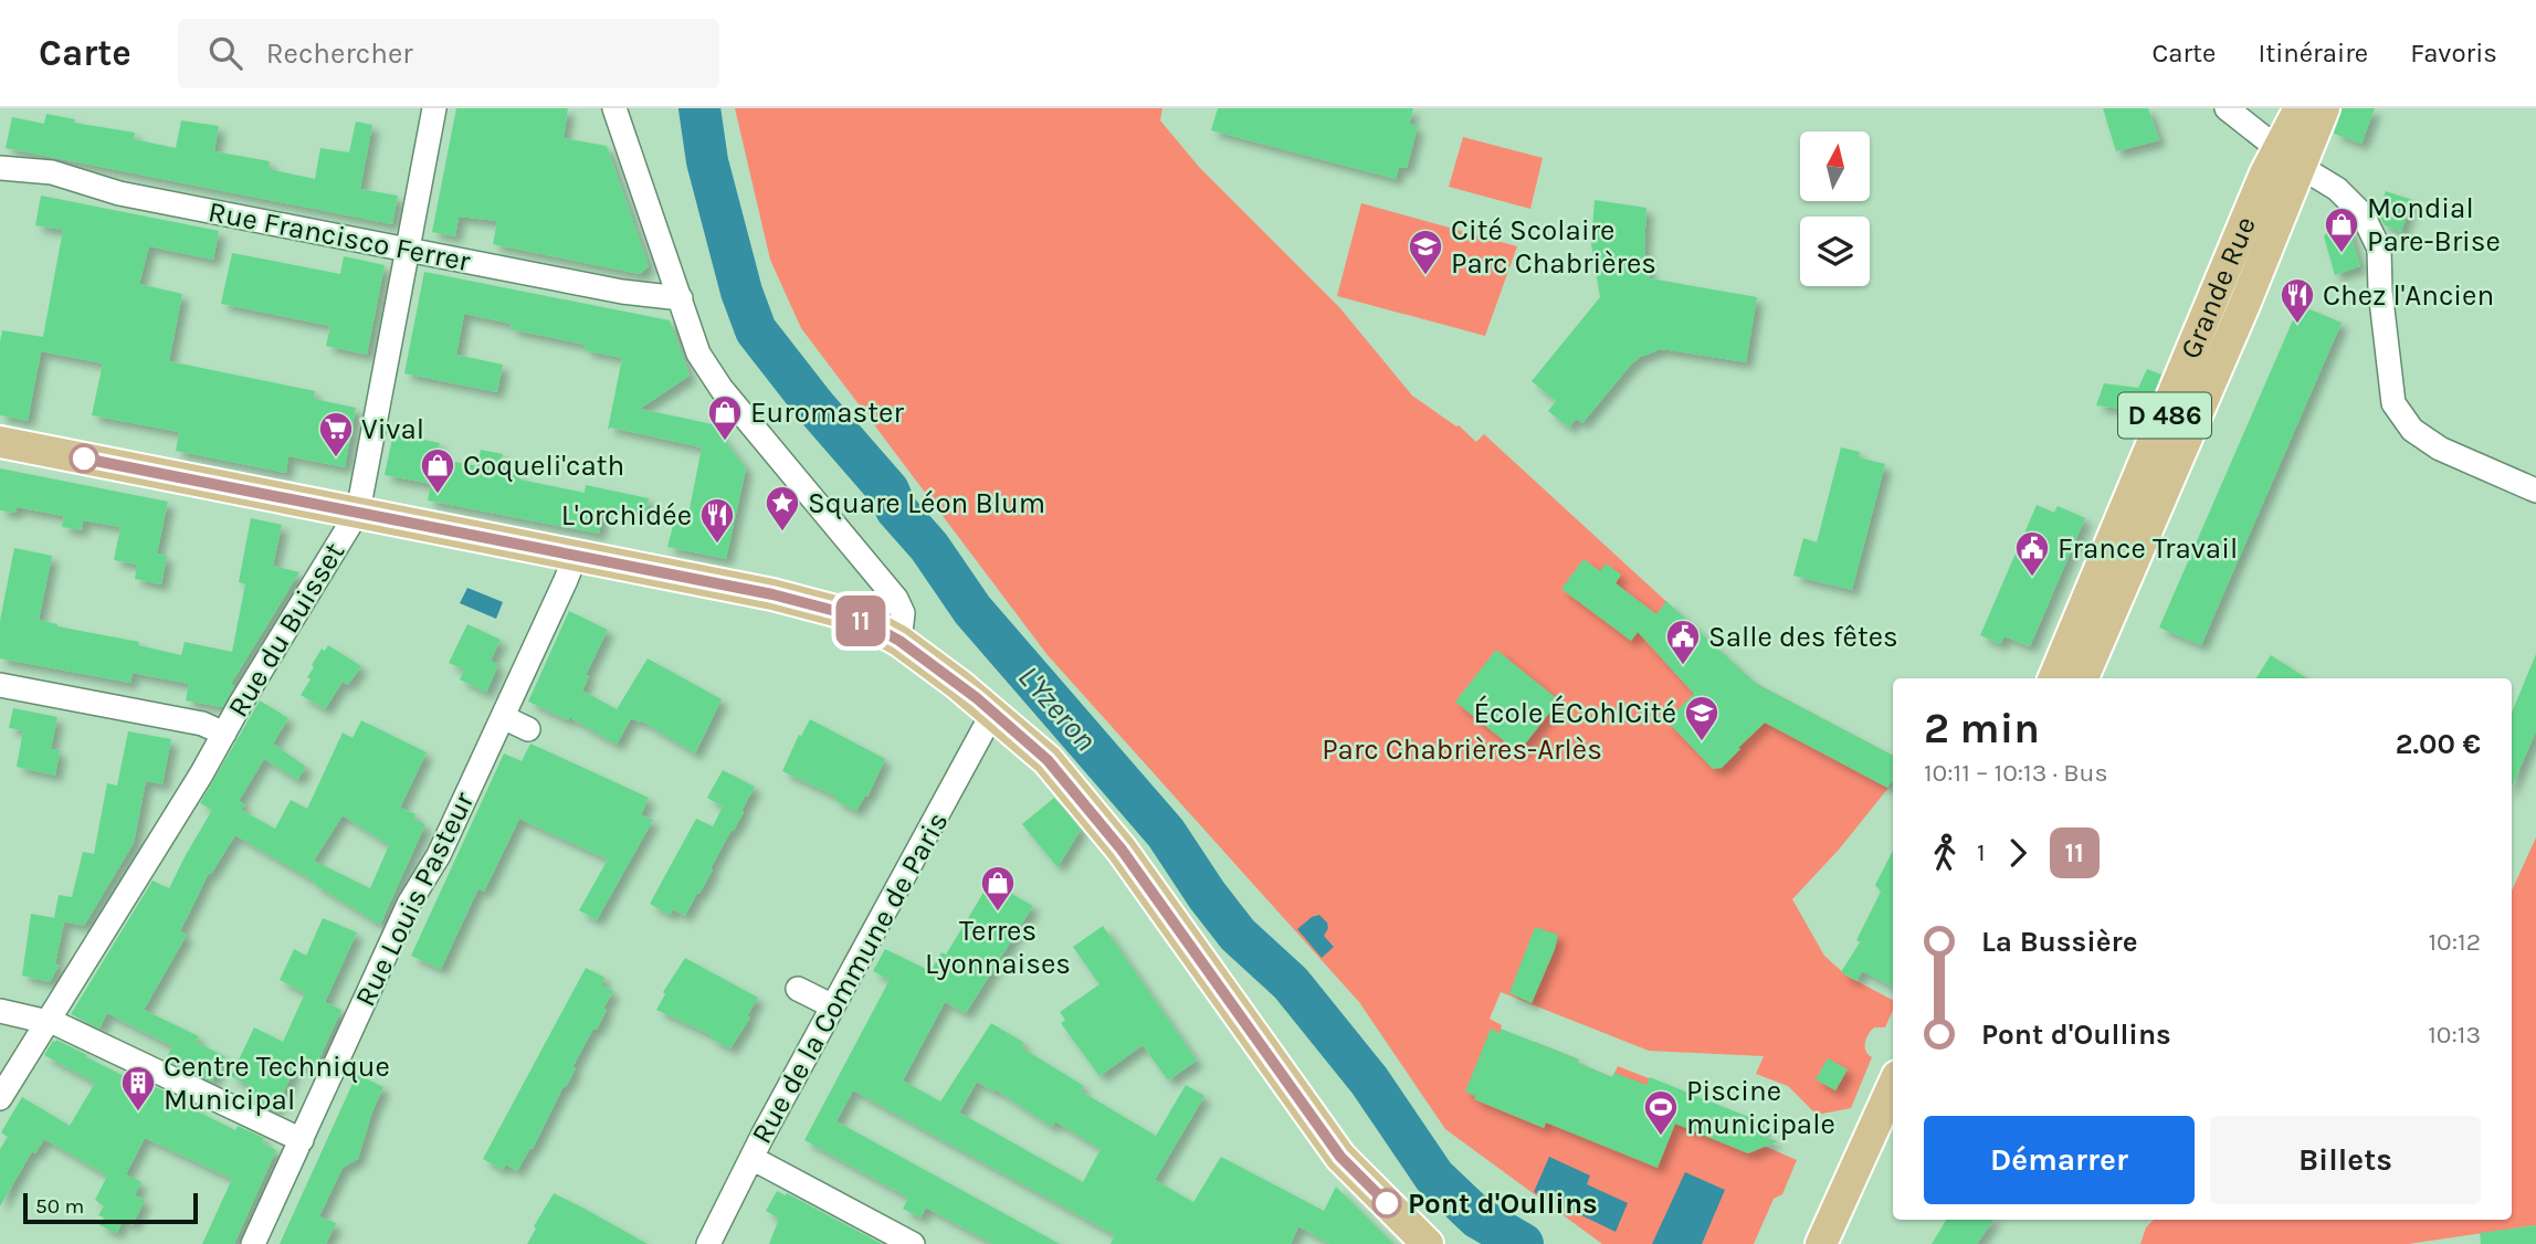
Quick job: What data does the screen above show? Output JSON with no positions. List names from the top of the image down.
{
  "streets": {
    "main road": ["Grande Rue", "D 486"],
    "street": [
      "Rue Francisco Ferrer",
      "Rue du Buisset",
      "Rue Louis Pasteur",
      "Rue de la Commune de Paris"
    ]
  },
  "crossings": [
    ["Rue Francisco Ferrer", "Rue du Buisset"],
    ["Grande Rue", "D 486"]
  ],
  "water": ["L'Yzeron"],
  "parks": ["Parc Chabrières-Arlès"],
  "places": {
    "shop": [
      "Mondial Pare-Brise",
      "Euromaster",
      "Coqueli'cath",
      "Terres Lyonnaises"
    ],
    "school or university": ["Cité Scolaire Parc Chabrières", "École ÉCohlCité"],
    "restaurant": ["Chez l'Ancien", "L'orchidée"],
    "supermarket": ["Vival"],
    "place": ["Square Léon Blum"],
    "public building": ["France Travail", "Salle des fêtes"],
    "building": ["Centre Technique Municipal"],
    "sports": ["Piscine municipale"],
    "other": ["Pont d'Oullins"]
  },
  "lines": ["bus line 11"],
  "scale_bar": "50 m",
  "north": "top",
  "page": {
    "header": "Carte",
    "search": "Rechercher",
    "nav": ["Carte", "Itinéraire", "Favoris"],
    "on_map": "11",
    "heading": ["2 min", "10:11 – 10:13 · Bus", "2.00 €"],
    "legs": ["1", "11"],
    "list": [
      {
        "name": "La Bussière",
        "value": "10:12"
      },
      {
        "name": "Pont d'Oullins",
        "value": "10:13"
      }
    ],
    "buttons": ["Démarrer", "Billets"],
    "scale": "50 m"
  }
}
